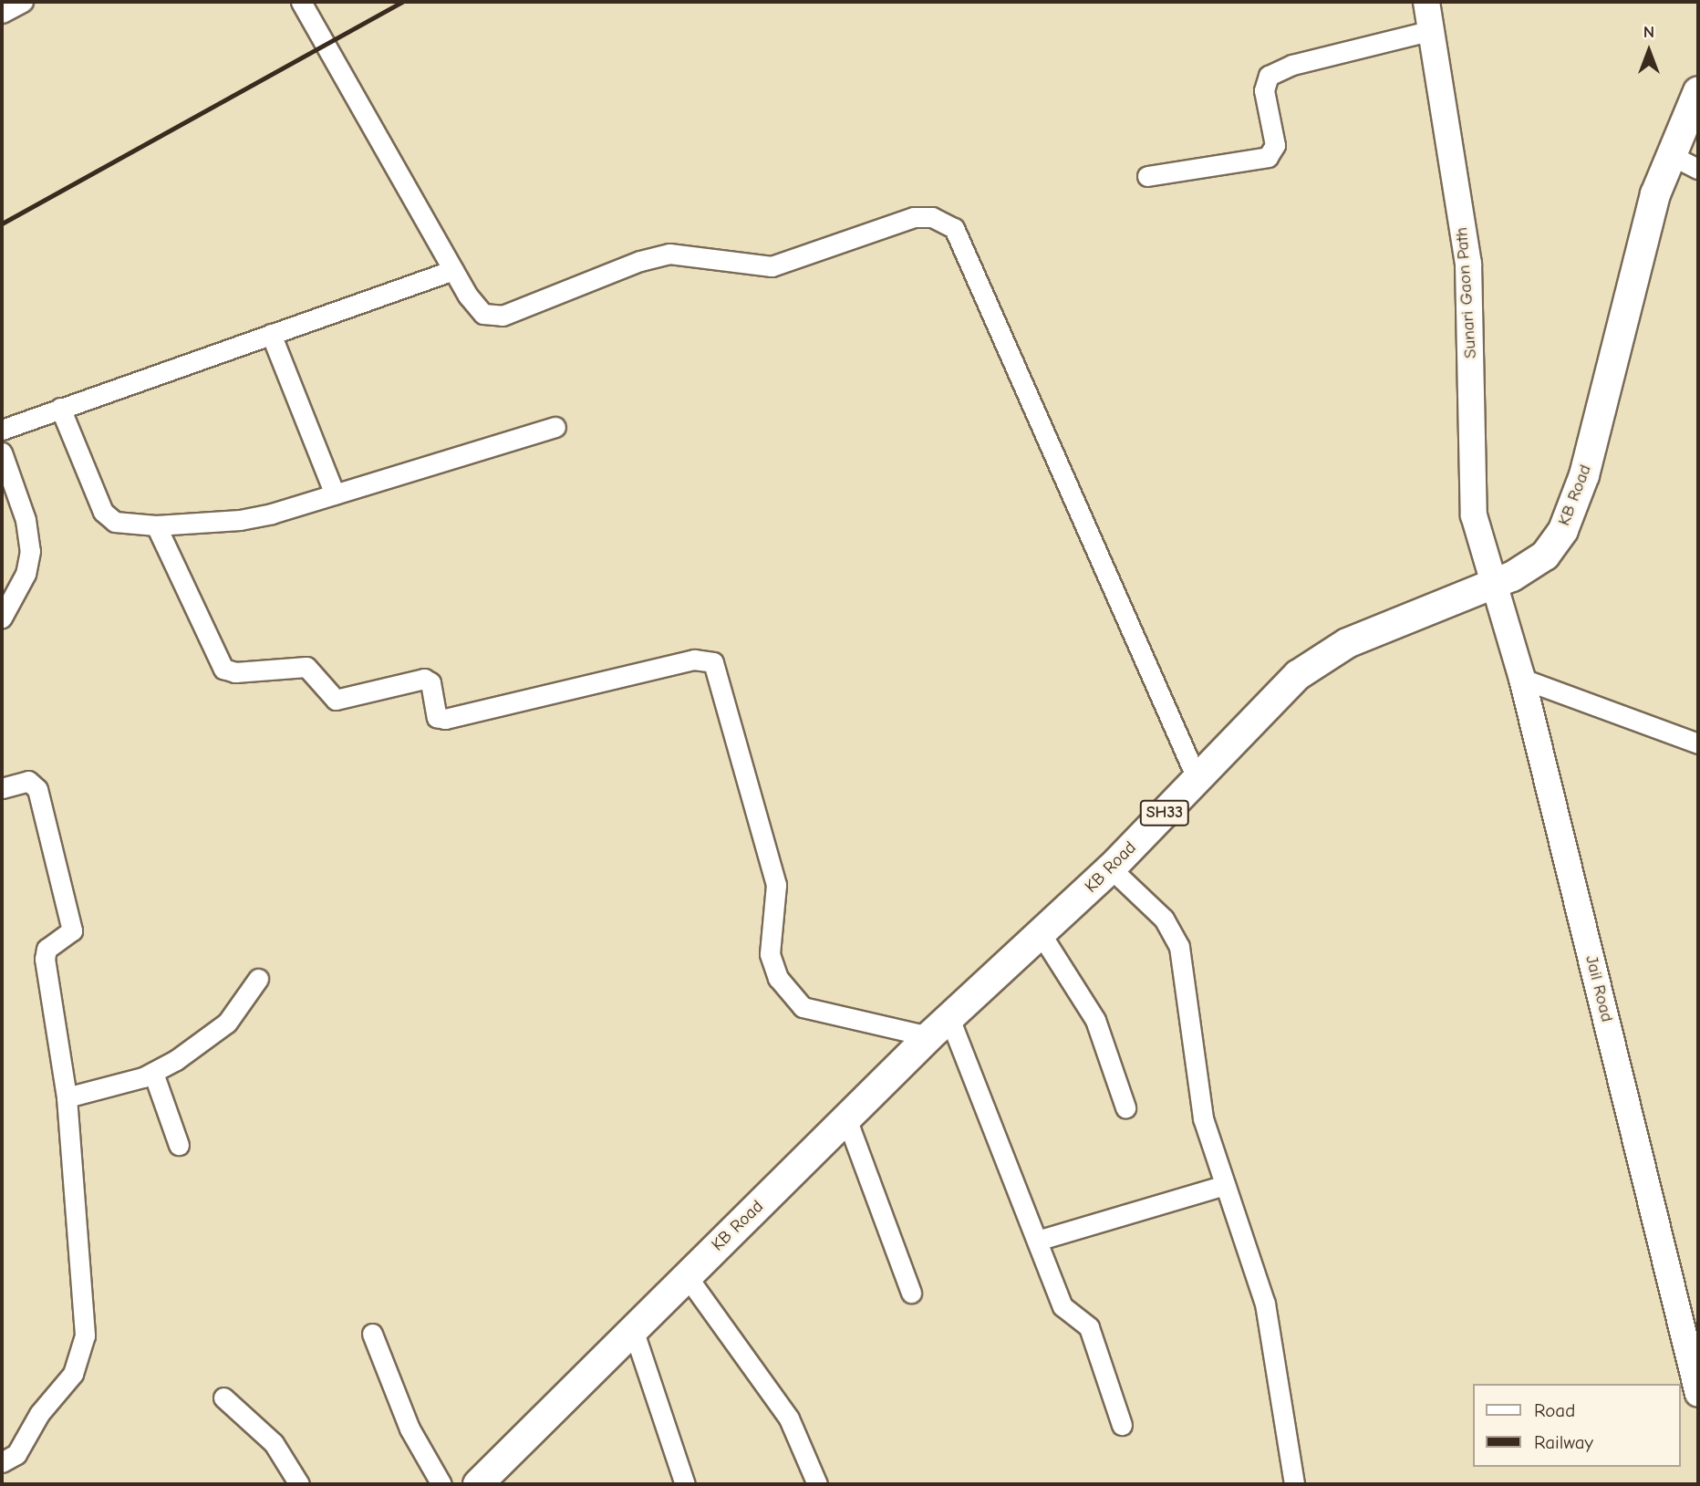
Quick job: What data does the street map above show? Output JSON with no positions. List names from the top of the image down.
{
  "streets": {
    "main road": [
      "Sunari Gaon Path",
      "KB Road",
      "SH33",
      "Jail Road"
    ]
  },
  "crossings": [
    ["Sunari Gaon Path", "KB Road"],
    ["Sunari Gaon Path", "Jail Road"],
    ["KB Road", "Jail Road"]
  ],
  "legend": ["Road", "Railway"],
  "north": "top"
}
